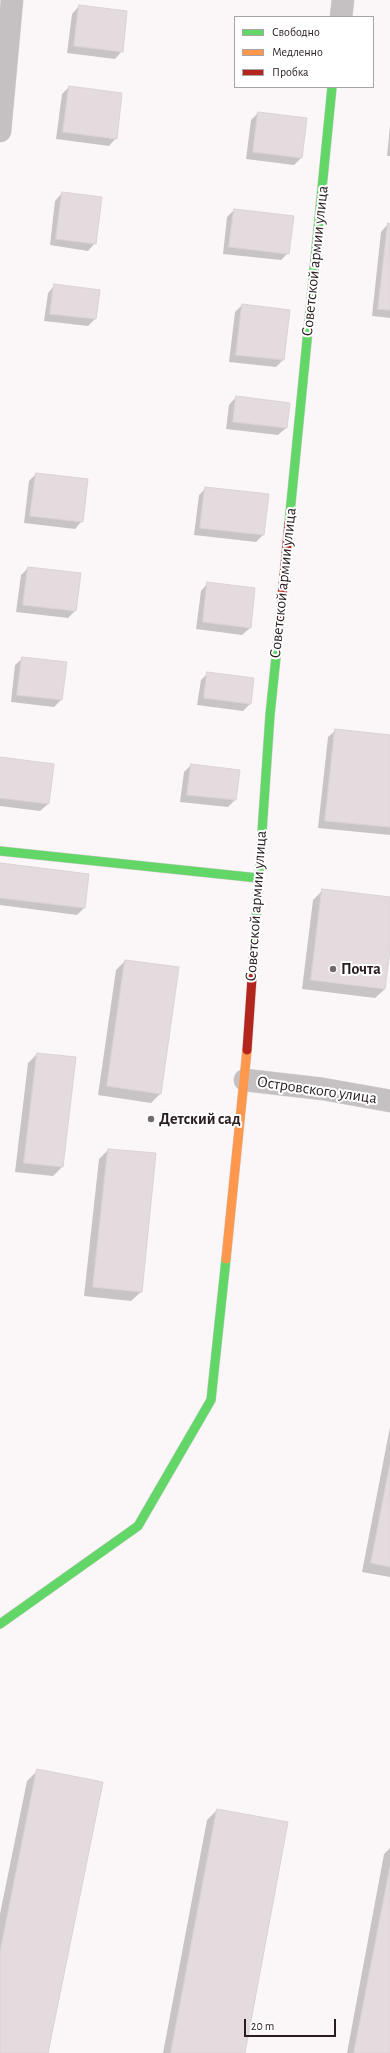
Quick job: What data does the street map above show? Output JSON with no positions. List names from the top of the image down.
{
  "streets": {
    "street": ["Советской армии улица", "Островского улица"]
  },
  "crossings": [
    ["Советской армии улица", "Островского улица"]
  ],
  "places": ["Почта", "Детский сад"],
  "legend": ["Свободно", "Медленно", "Пробка"],
  "scale_bar": "20 m"
}
